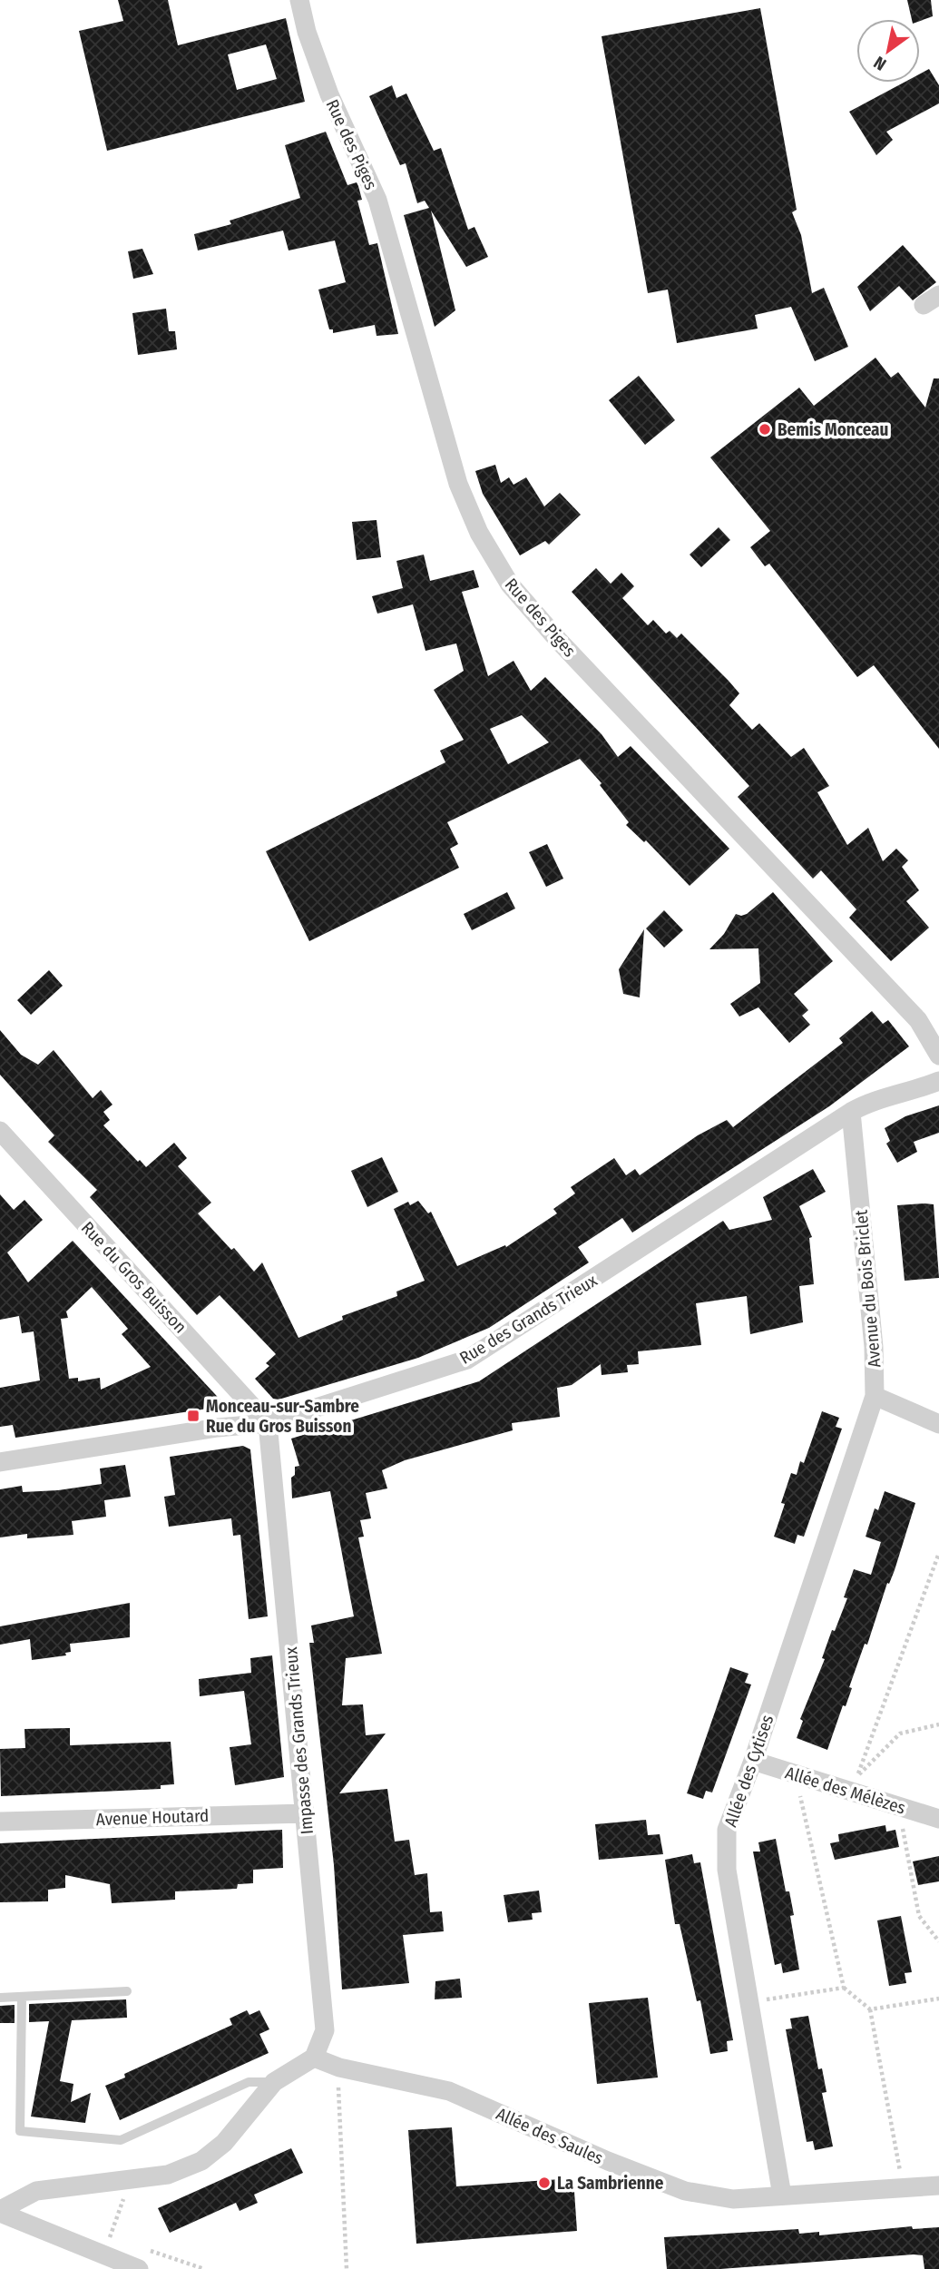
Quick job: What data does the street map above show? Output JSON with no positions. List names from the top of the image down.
{
  "streets": {
    "street": [
      "Rue des Piges",
      "Rue du Gros Buisson",
      "Avenue du Bois Briclet",
      "Rue des Grands Trieux",
      "Impasse des Grands Trieux",
      "Allée des Cytises",
      "Allée des Mélèzes",
      "Avenue Houtard",
      "Allée des Saules"
    ]
  },
  "crossings": [
    ["Rue du Gros Buisson", "Rue des Grands Trieux"],
    ["Rue du Gros Buisson", "Impasse des Grands Trieux"],
    ["Avenue du Bois Briclet", "Rue des Grands Trieux"],
    ["Avenue du Bois Briclet", "Allée des Cytises"],
    ["Rue des Grands Trieux", "Impasse des Grands Trieux"],
    ["Impasse des Grands Trieux", "Avenue Houtard"],
    ["Impasse des Grands Trieux", "Allée des Saules"],
    ["Allée des Cytises", "Allée des Mélèzes"],
    ["Allée des Cytises", "Allée des Saules"]
  ],
  "places": {
    "other": ["Bemis Monceau", "La Sambrienne"],
    "transit": ["Monceau-sur-Sambre Rue du Gros Buisson"]
  },
  "north": "bottom left"
}
